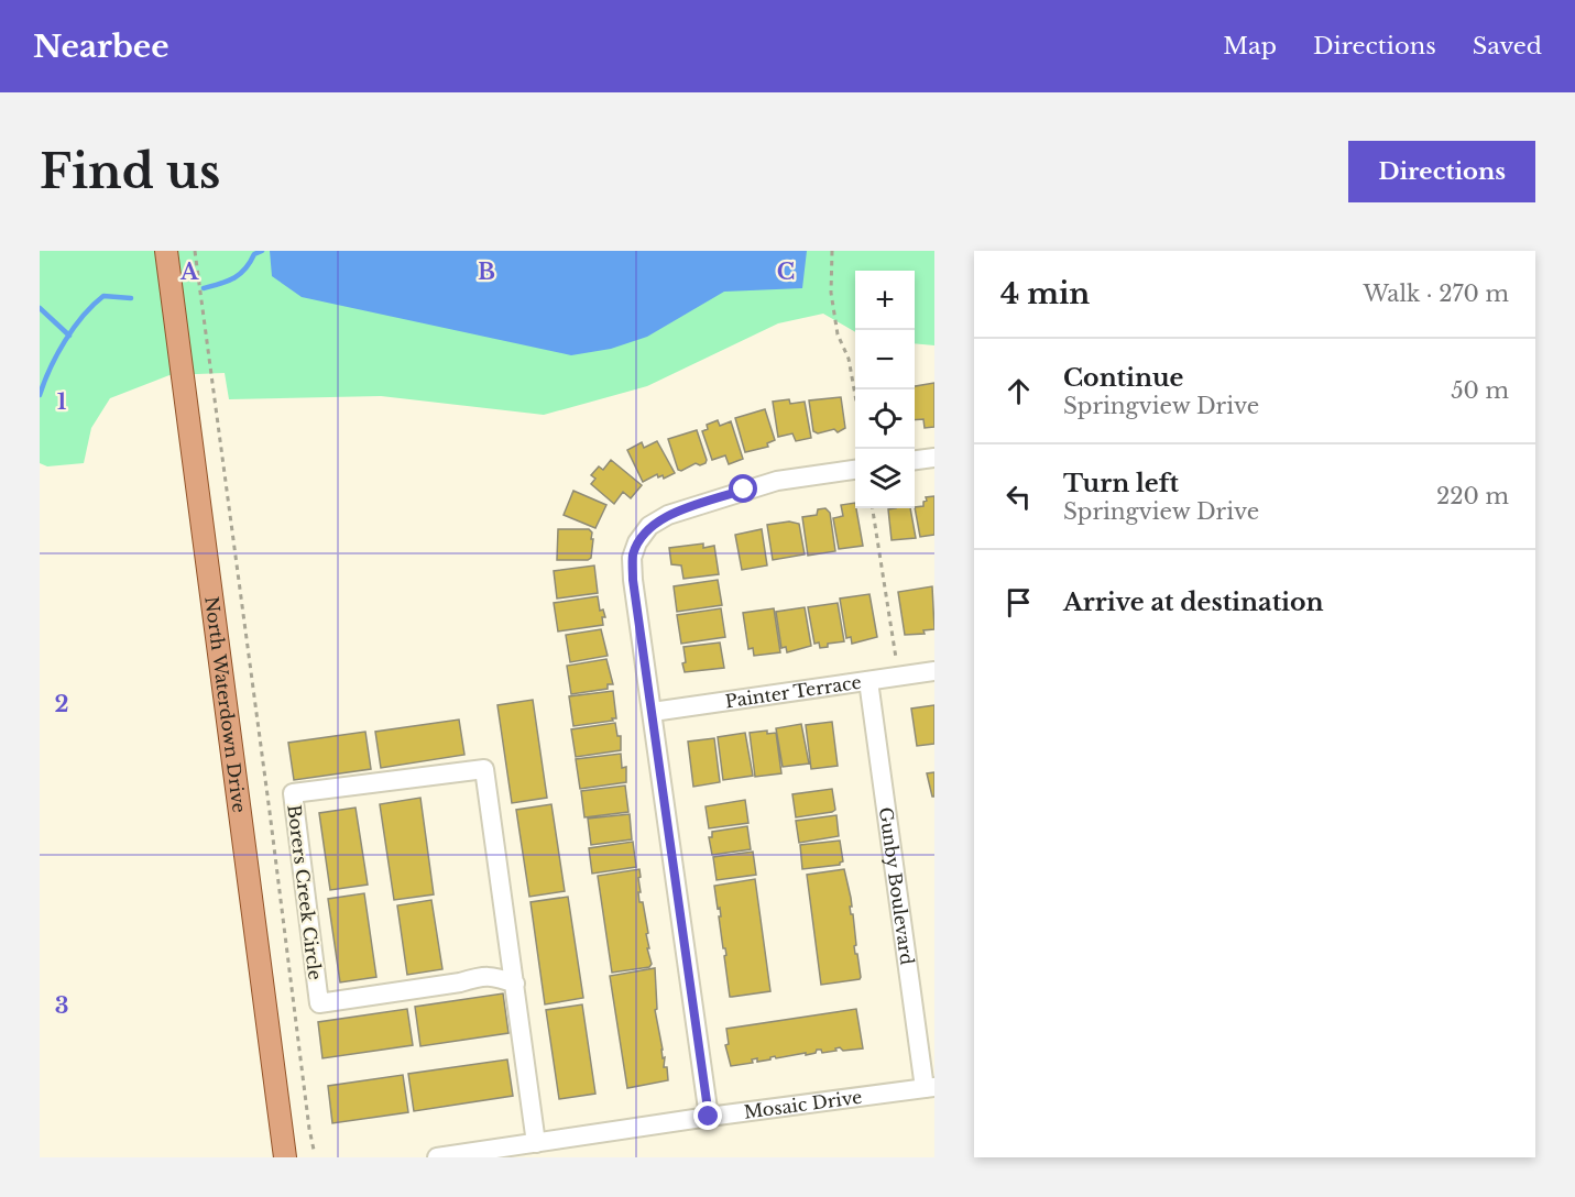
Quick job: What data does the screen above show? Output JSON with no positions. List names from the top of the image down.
{
  "streets": {
    "main road": ["North Waterdown Drive"],
    "street": [
      "Painter Terrace",
      "Gunby Boulevard",
      "Borers Creek Circle",
      "Mosaic Drive"
    ]
  },
  "crossings": [
    ["Painter Terrace", "Gunby Boulevard"],
    ["Gunby Boulevard", "Mosaic Drive"],
    ["Borers Creek Circle", "Mosaic Drive"]
  ],
  "page": {
    "header": "Nearbee",
    "nav": ["Map", "Directions", "Saved"],
    "buttons": "Directions",
    "title": "Find us",
    "heading": ["4 min", "Walk · 270 m"],
    "map_buttons": ["+", "−"],
    "list": [
      ["Continue", "Springview Drive", "50 m"],
      ["Turn left", "Springview Drive", "220 m"],
      "Arrive at destination"
    ]
  },
  "grid": {
    "columns": ["A", "B", "C"],
    "rows": ["1", "2", "3"]
  }
}
